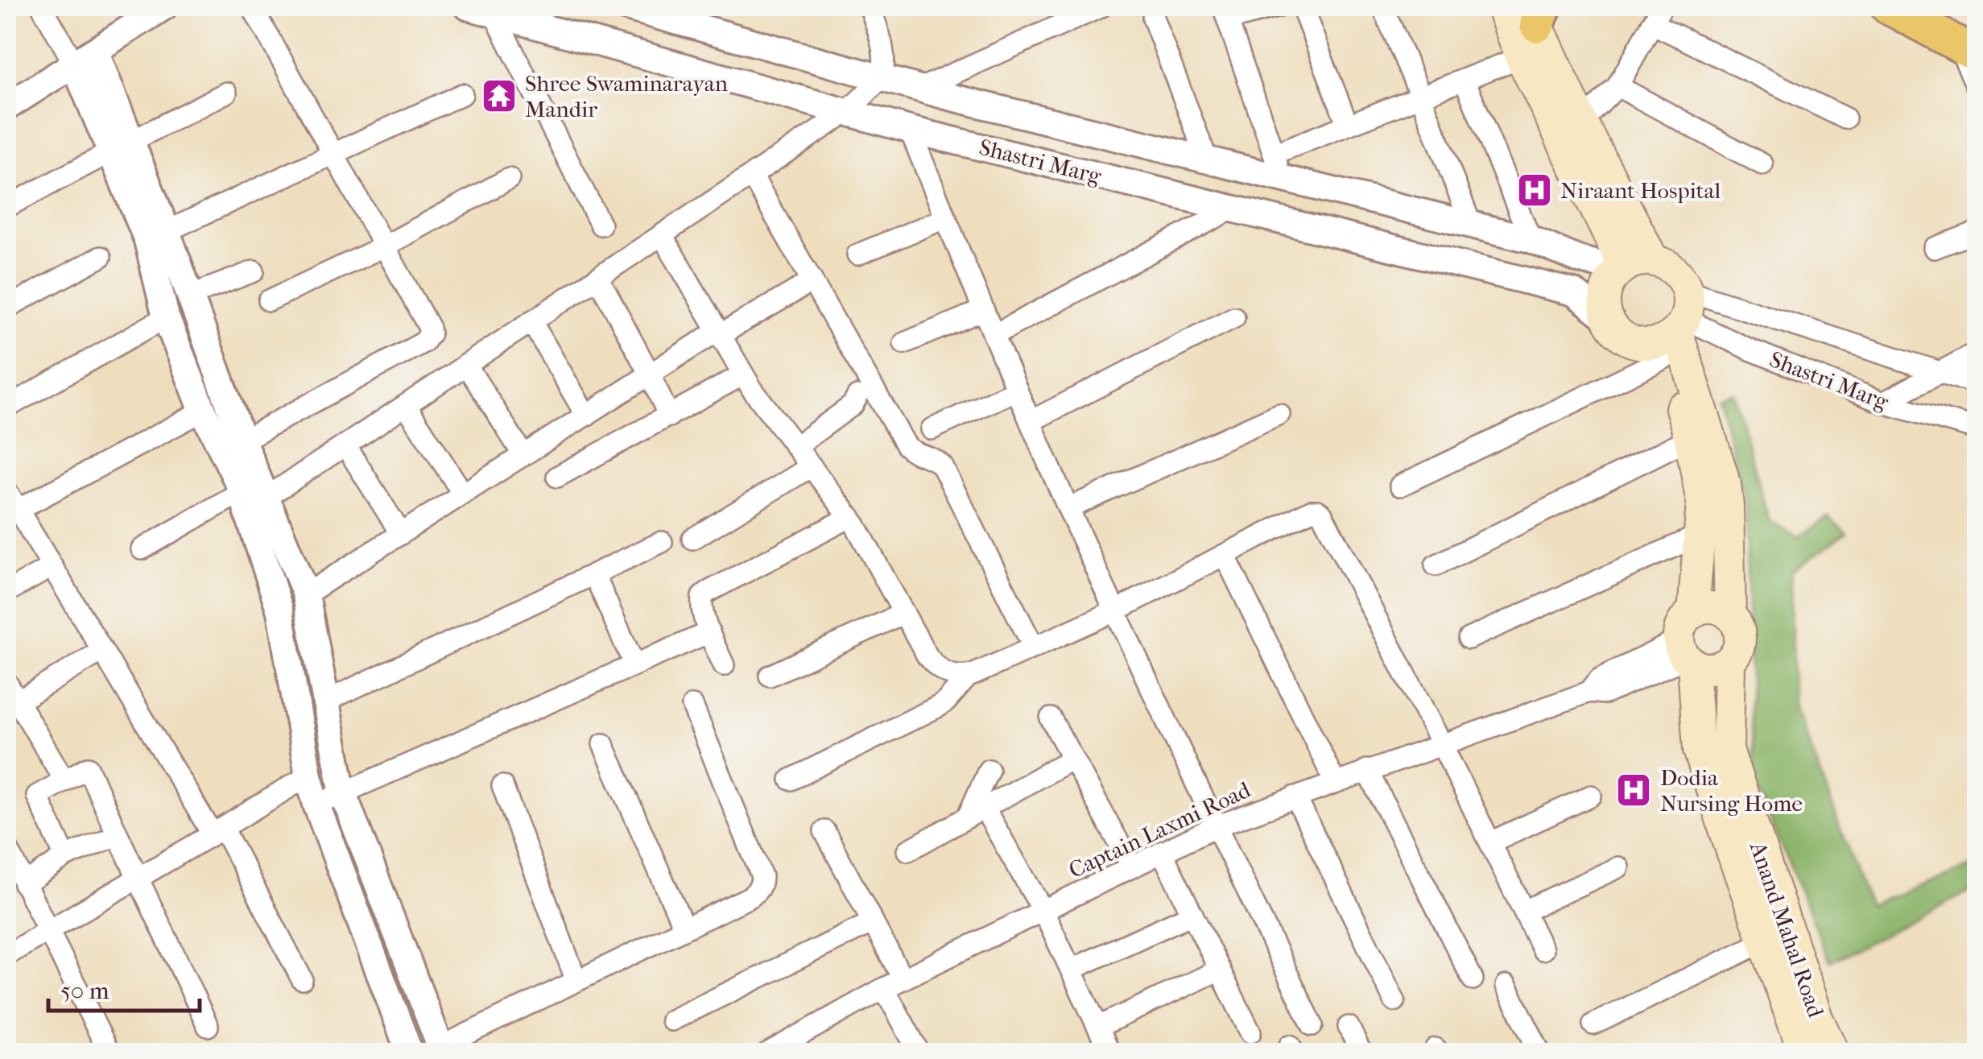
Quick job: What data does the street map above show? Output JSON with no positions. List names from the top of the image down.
{
  "streets": {
    "main road": ["Anand Mahal Road"],
    "street": ["Shastri Marg", "Captain Laxmi Road"]
  },
  "crossings": [
    ["Captain Laxmi Road", "Anand Mahal Road"]
  ],
  "places": {
    "temple": ["Shree Swaminarayan Mandir"],
    "hospital": ["Niraant Hospital", "Dodia Nursing Home"]
  },
  "scale_bar": "50 m"
}
